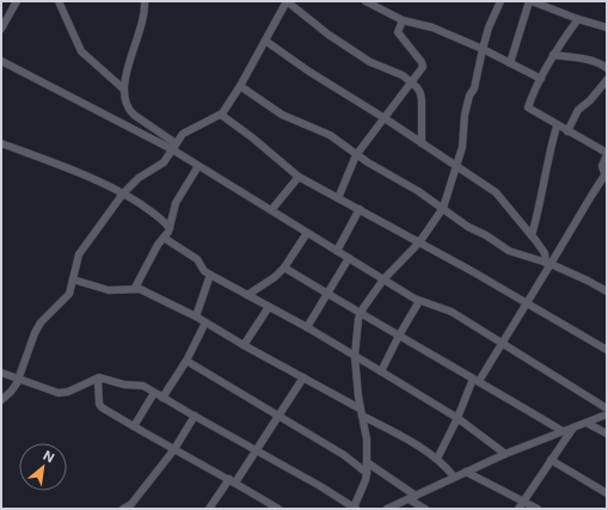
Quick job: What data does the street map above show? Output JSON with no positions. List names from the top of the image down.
{
  "north": "top right"
}
